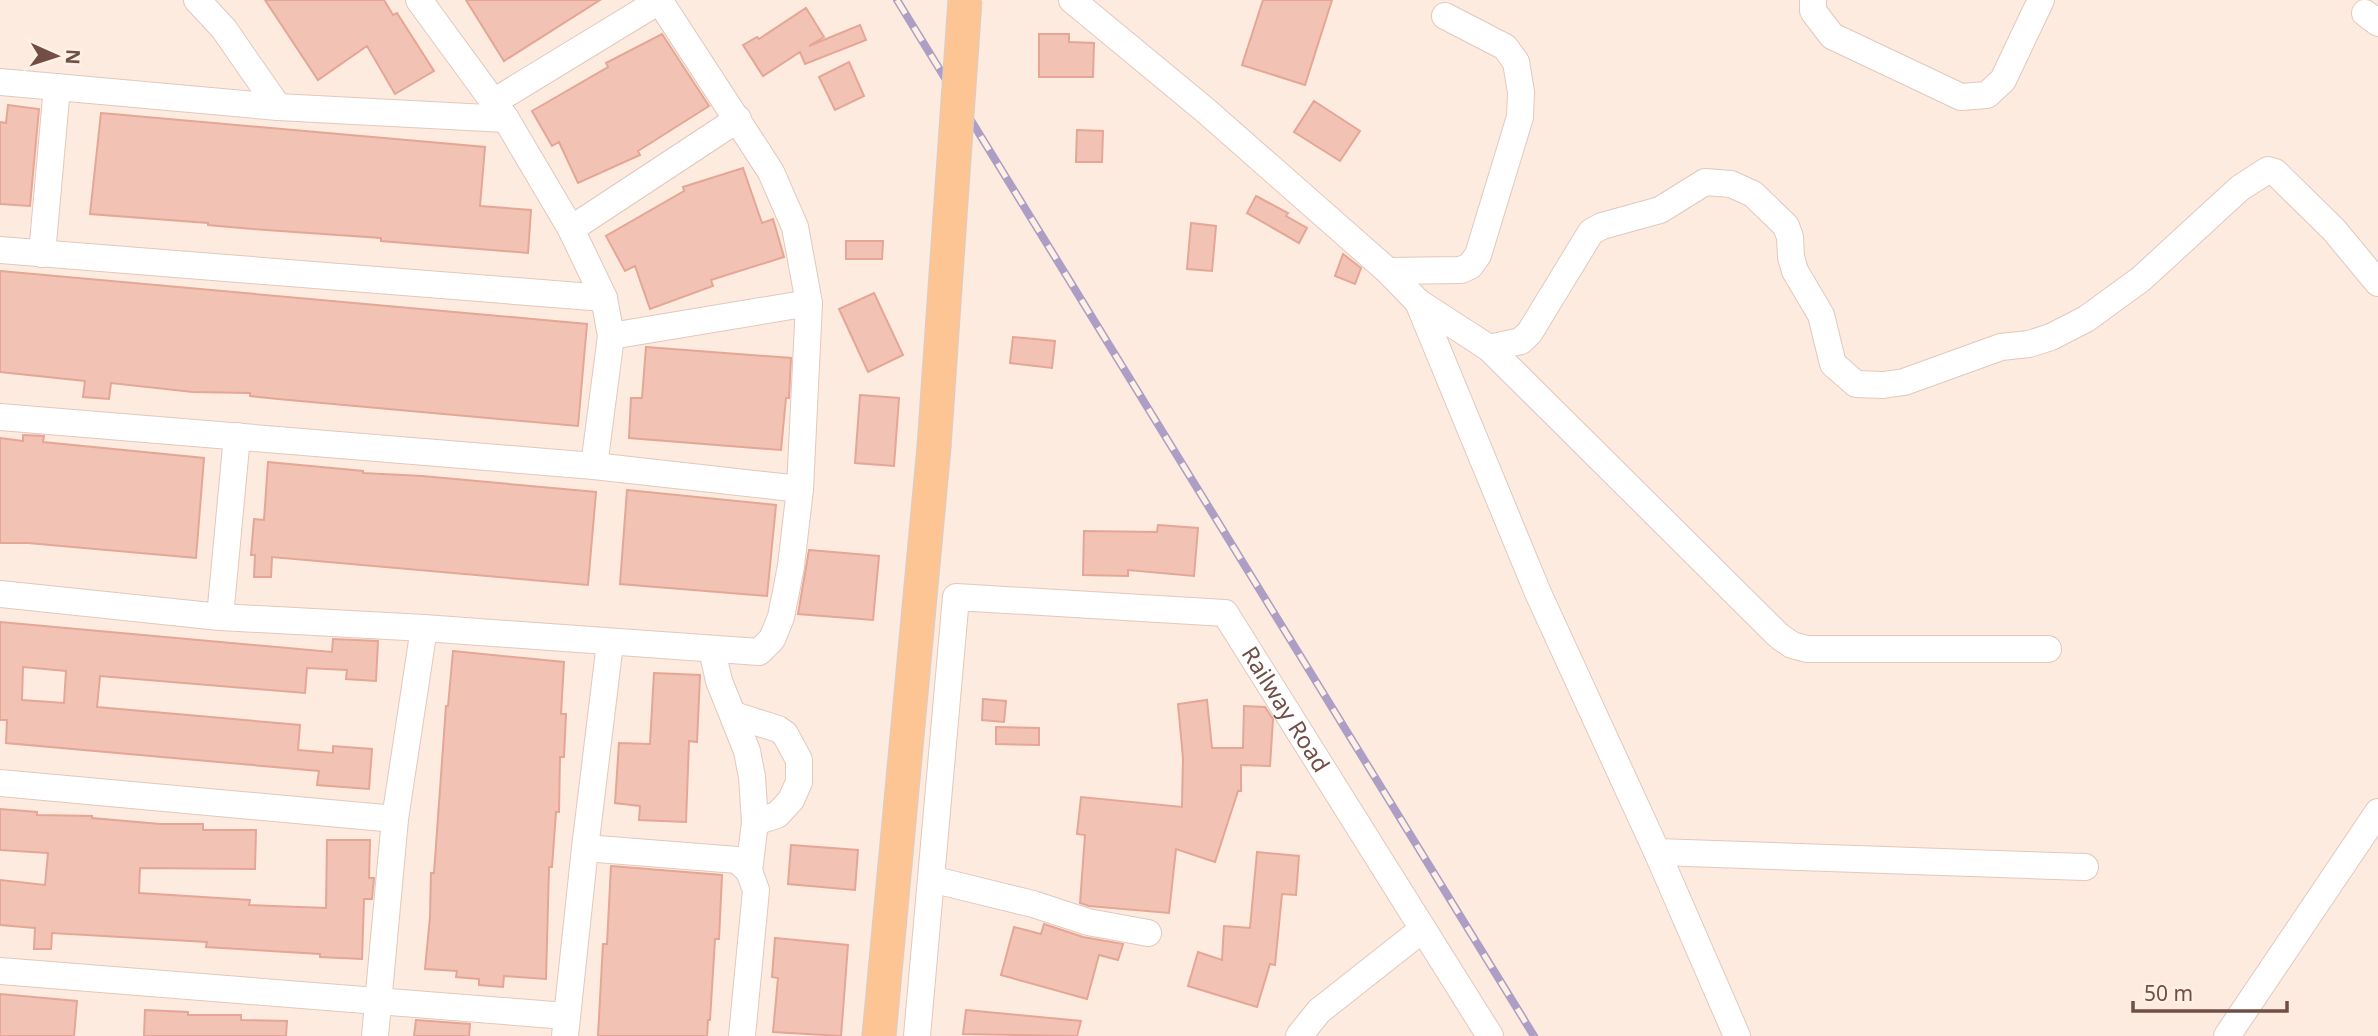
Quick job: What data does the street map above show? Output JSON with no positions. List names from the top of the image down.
{
  "streets": {
    "street": ["Railway Road"]
  },
  "scale_bar": "50 m",
  "north": "right"
}
